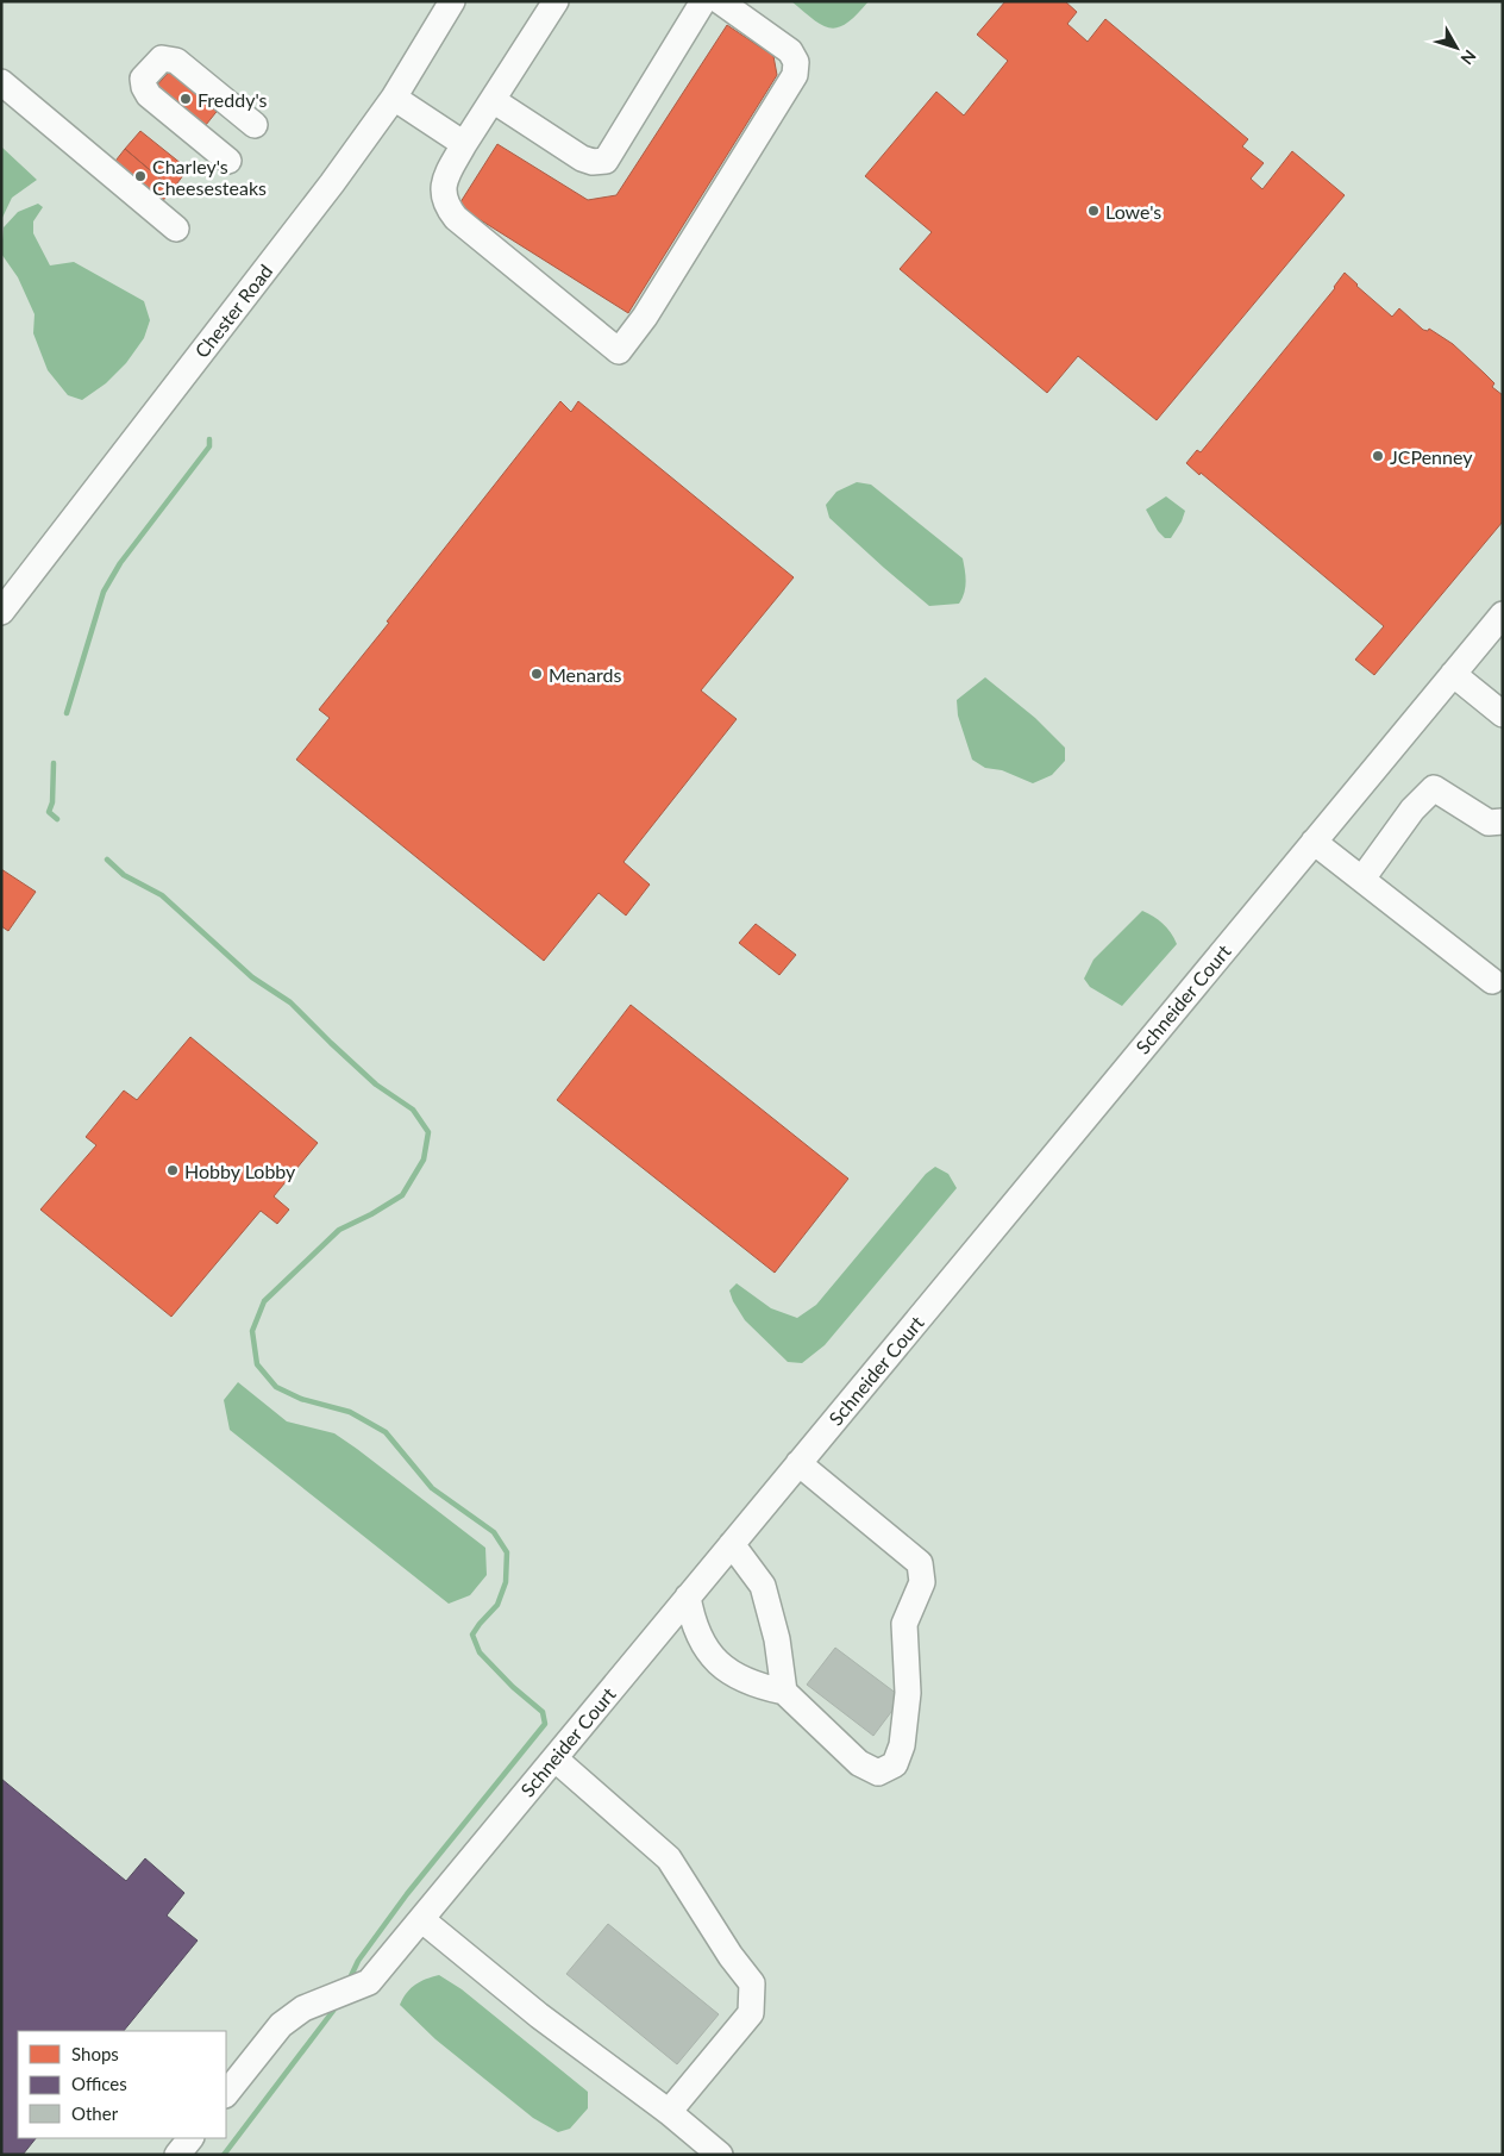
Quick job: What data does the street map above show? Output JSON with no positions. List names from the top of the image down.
{
  "streets": {
    "street": ["Chester Road", "Schneider Court"]
  },
  "places": [
    "Freddy's",
    "Charley's Cheesesteaks",
    "Lowe's",
    "JCPenney",
    "Menards",
    "Hobby Lobby"
  ],
  "legend": ["Shops", "Offices", "Other"],
  "north": "bottom right"
}
